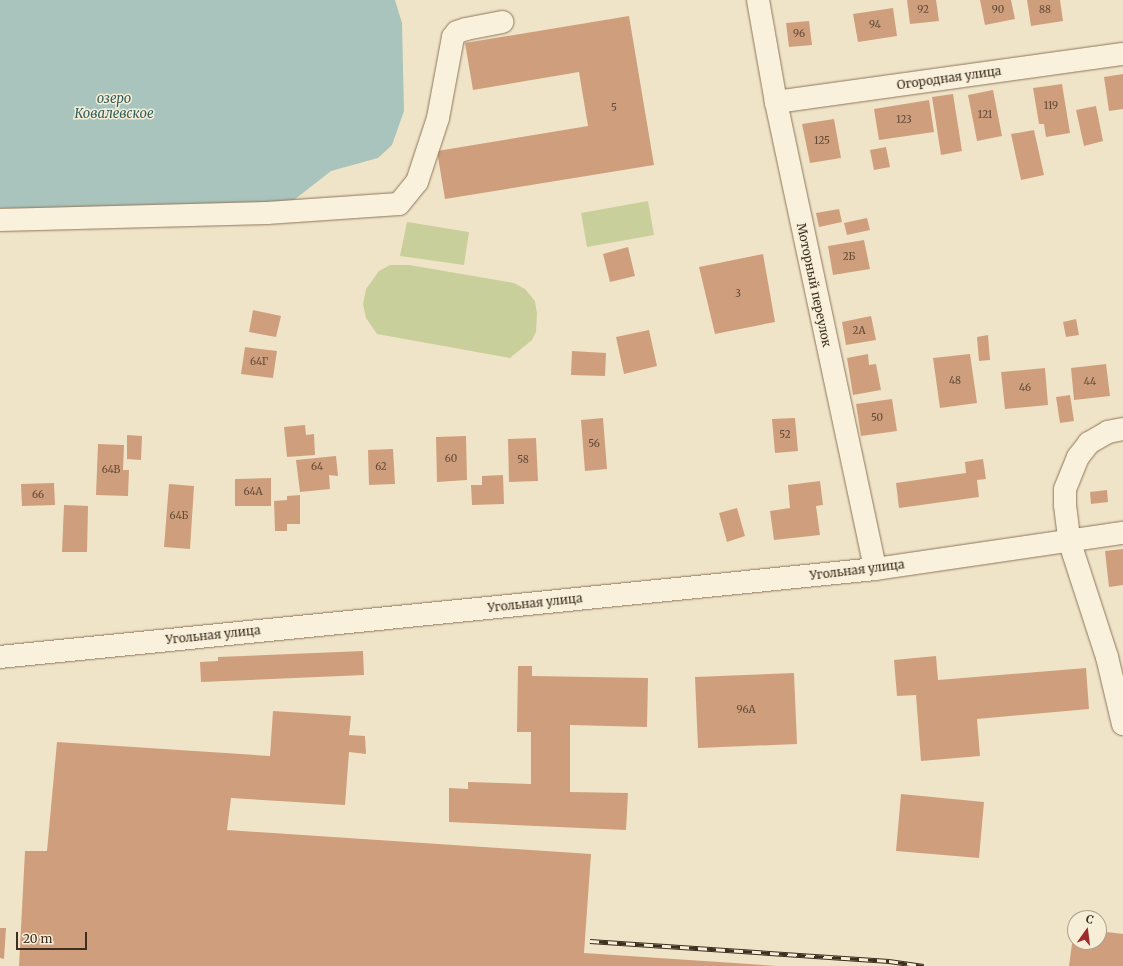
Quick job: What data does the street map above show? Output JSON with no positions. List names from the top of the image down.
{
  "streets": {
    "street": ["Огородная улица", "Моторный переулок", "Угольная улица"]
  },
  "crossings": [
    ["Огородная улица", "Моторный переулок"],
    ["Моторный переулок", "Угольная улица"]
  ],
  "water": ["озеро Ковалевское"],
  "house_numbers": [
    "92",
    "90",
    "88",
    "94",
    "96",
    "119",
    "5",
    "121",
    "123",
    "125",
    "2Б",
    "3",
    "2А",
    "64Г",
    "48",
    "44",
    "46",
    "50",
    "52",
    "56",
    "60",
    "58",
    "64",
    "62",
    "64В",
    "64А",
    "66",
    "64Б",
    "96А"
  ],
  "scale_bar": "20 m",
  "north": "top"
}
